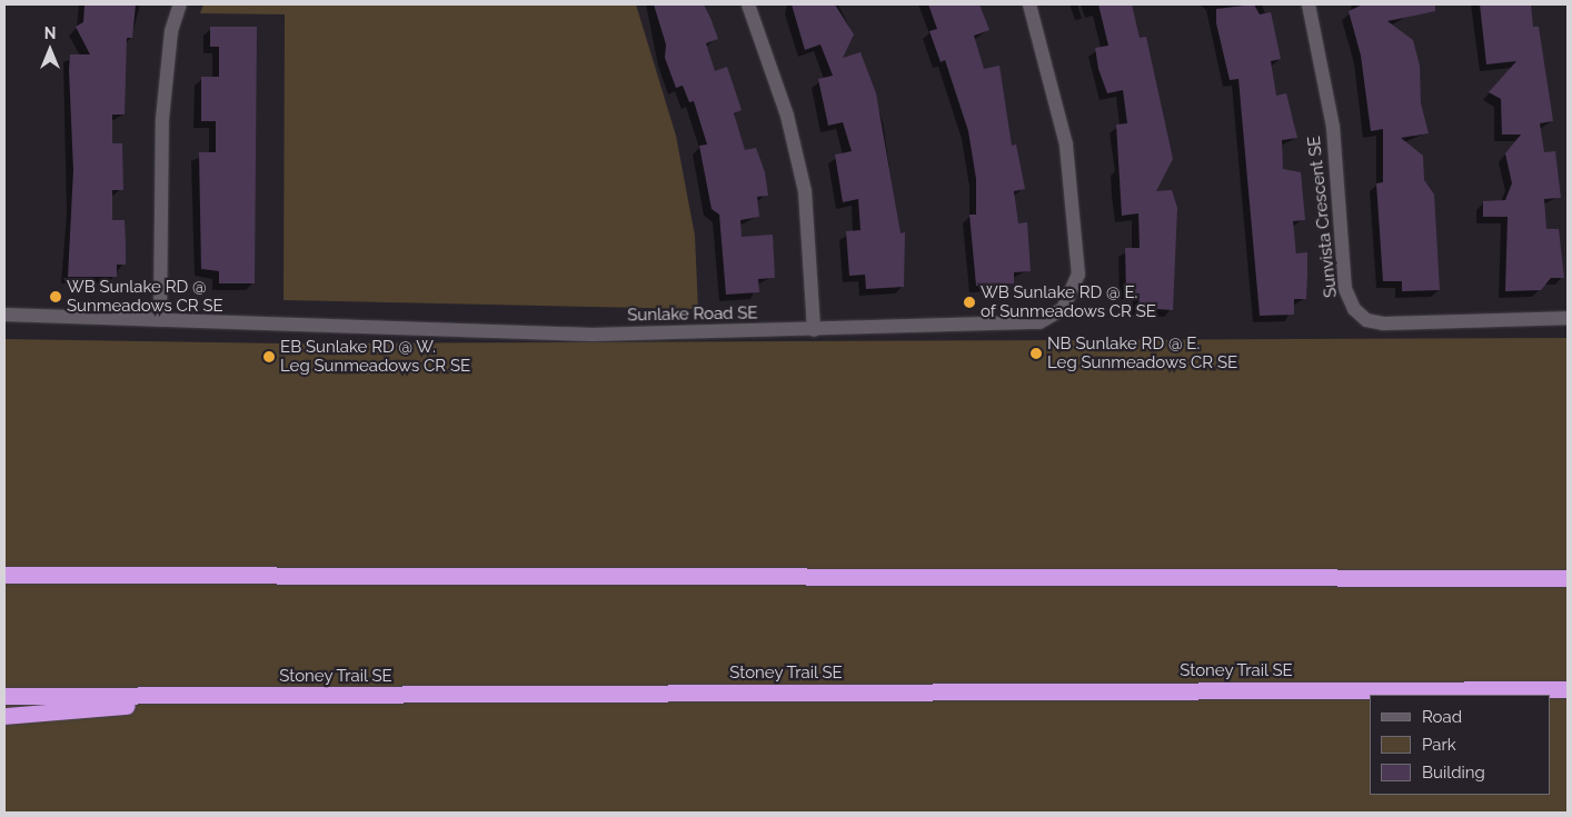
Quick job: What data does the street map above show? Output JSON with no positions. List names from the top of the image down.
{
  "streets": {
    "highway": ["Stoney Trail SE"],
    "street": ["Sunvista Crescent SE", "Sunlake Road SE"]
  },
  "places": [
    "WB Sunlake RD @ Sunmeadows CR SE",
    "WB Sunlake RD @ E. of Sunmeadows CR SE",
    "NB Sunlake RD @ E. Leg Sunmeadows CR SE",
    "EB Sunlake RD @ W. Leg Sunmeadows CR SE"
  ],
  "legend": ["Road", "Park", "Building"],
  "north": "top"
}
